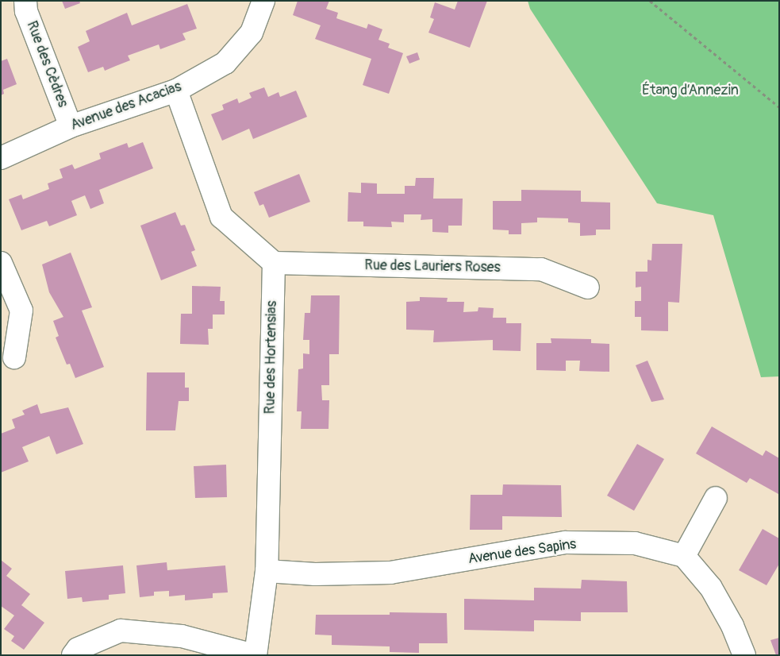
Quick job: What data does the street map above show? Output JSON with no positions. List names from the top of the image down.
{
  "streets": {
    "street": [
      "Rue des Cèdres",
      "Avenue des Acacias",
      "Rue des Lauriers Roses",
      "Rue des Hortensias",
      "Avenue des Sapins"
    ]
  },
  "crossings": [
    ["Rue des Cèdres", "Avenue des Acacias"],
    ["Rue des Lauriers Roses", "Rue des Hortensias"],
    ["Rue des Hortensias", "Avenue des Sapins"]
  ],
  "parks": ["Étang d’Annezin"]
}
